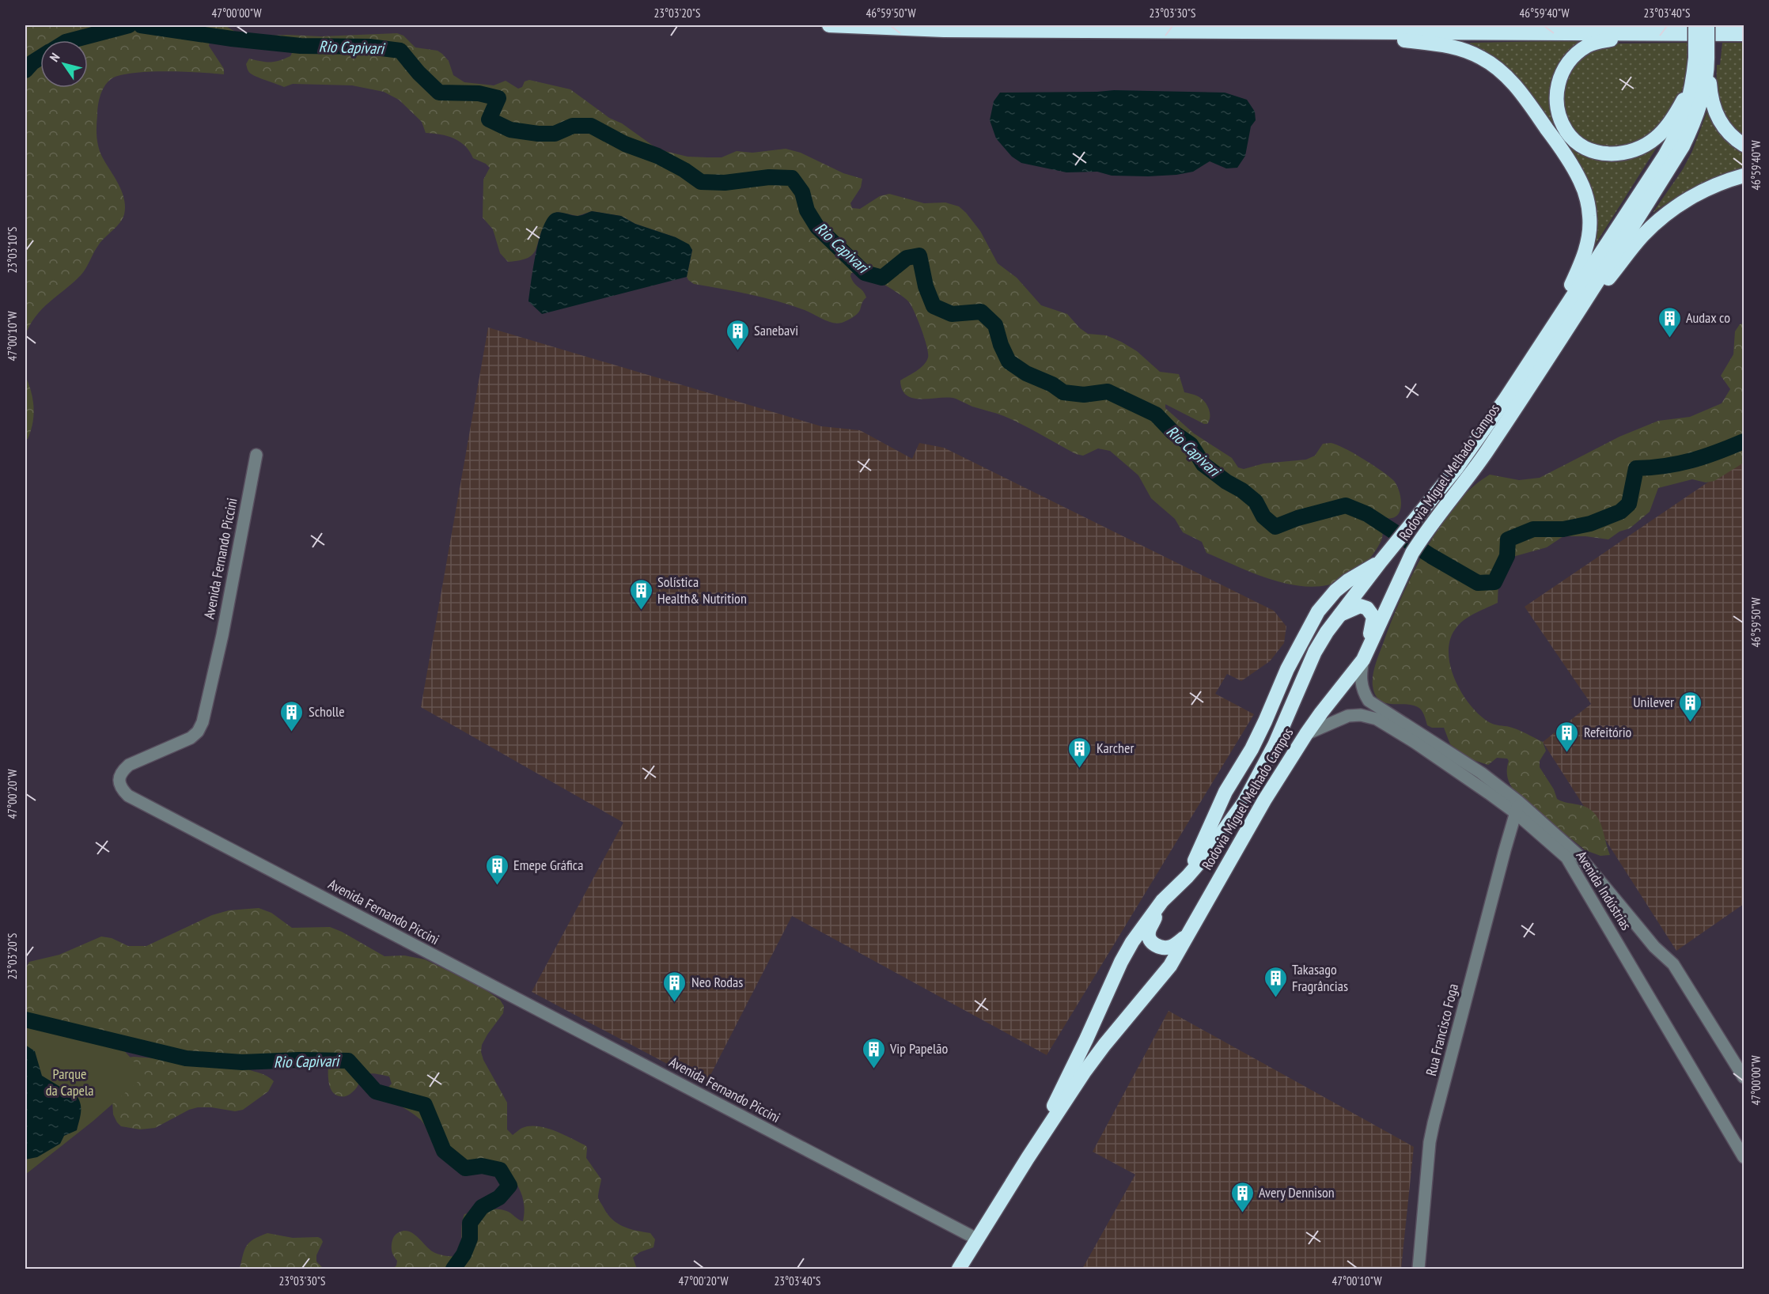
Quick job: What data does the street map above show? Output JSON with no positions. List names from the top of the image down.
{
  "streets": {
    "highway": ["Rodovia Miguel Melhado Campos"],
    "street": ["Avenida Fernando Piccini", "Avenida Indústrias", "Rua Francisco Foga"]
  },
  "crossings": [
    ["Rodovia Miguel Melhado Campos", "Avenida Fernando Piccini"],
    ["Rodovia Miguel Melhado Campos", "Avenida Indústrias"],
    ["Avenida Indústrias", "Rua Francisco Foga"]
  ],
  "water": ["Rio Capivari"],
  "parks": ["Parque da Capela"],
  "places": {
    "building": [
      "Audax co",
      "Sanebavi",
      "Solística Health& Nutrition",
      "Unilever",
      "Scholle",
      "Refeitório",
      "Karcher",
      "Emepe Gráfica",
      "Takasago Fragrâncias",
      "Neo Rodas",
      "Vip Papelão",
      "Avery Dennison"
    ]
  },
  "north": "top left",
  "coordinates": [
    "47°00'00\"W",
    "23°03'20\"S",
    "46°59'50\"W",
    "23°03'30\"S",
    "46°59'40\"W",
    "23°03'40\"S",
    "23°03'10\"S",
    "47°00'10\"W",
    "47°00'20\"W"
  ]
}
